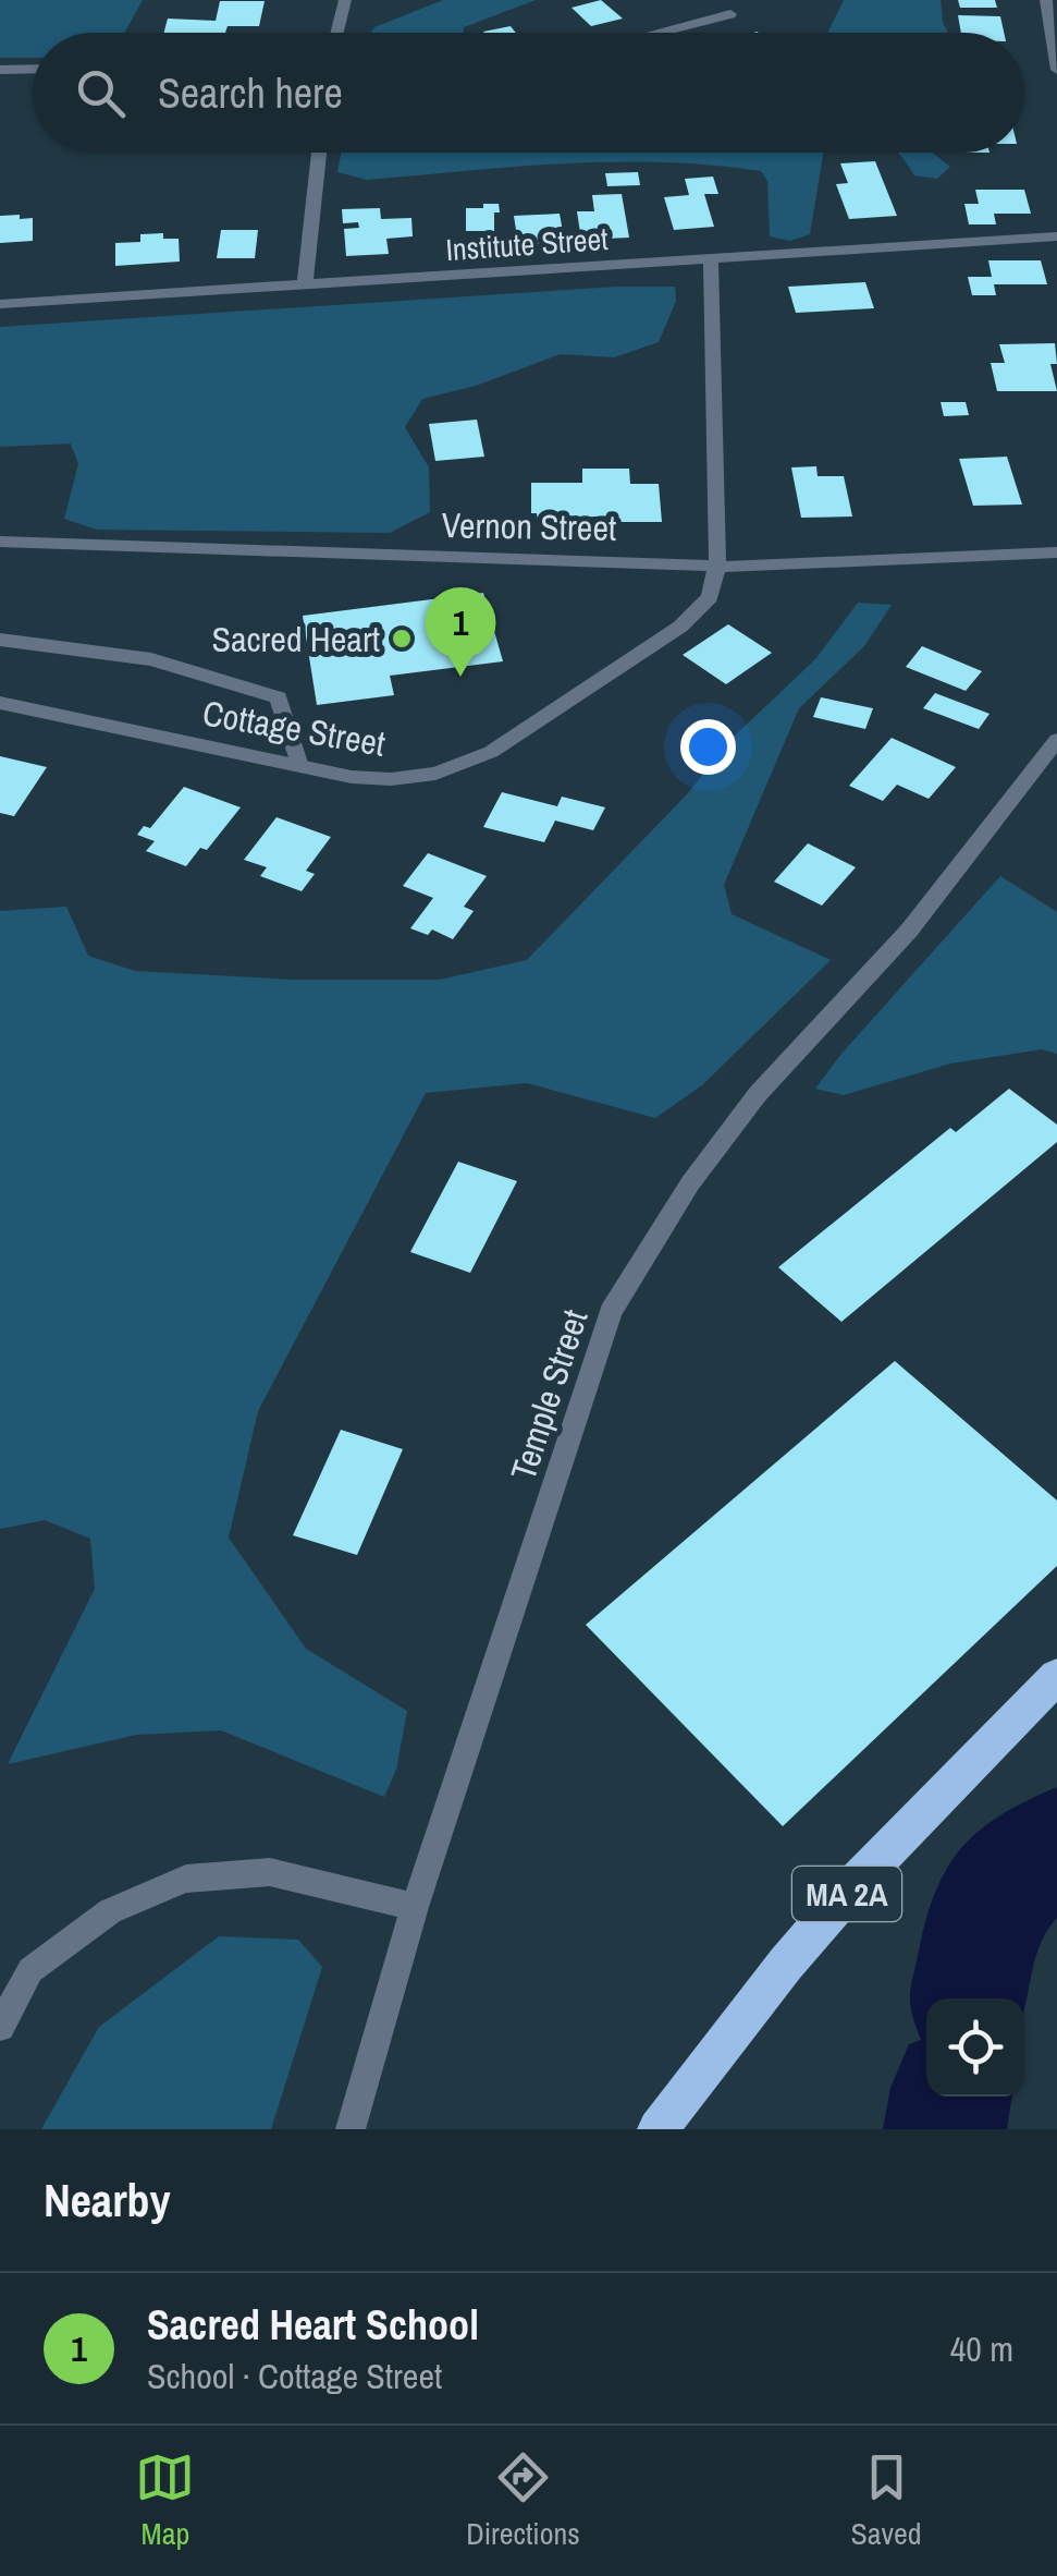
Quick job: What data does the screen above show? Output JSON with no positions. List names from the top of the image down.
{
  "streets": {
    "highway": ["MA 2A"],
    "street": [
      "Institute Street",
      "Vernon Street",
      "Cottage Street",
      "Temple Street"
    ]
  },
  "crossings": [
    ["Institute Street", "Cottage Street"],
    ["Vernon Street", "Cottage Street"]
  ],
  "places": ["Sacred Heart"],
  "page": {
    "search": "Search here",
    "pins": "1",
    "heading": "Nearby",
    "list": [
      {
        "mark": "1",
        "name": "Sacred Heart School",
        "note": "School · Cottage Street",
        "value": "40 m"
      }
    ],
    "nav": ["Map", "Directions", "Saved"]
  }
}
